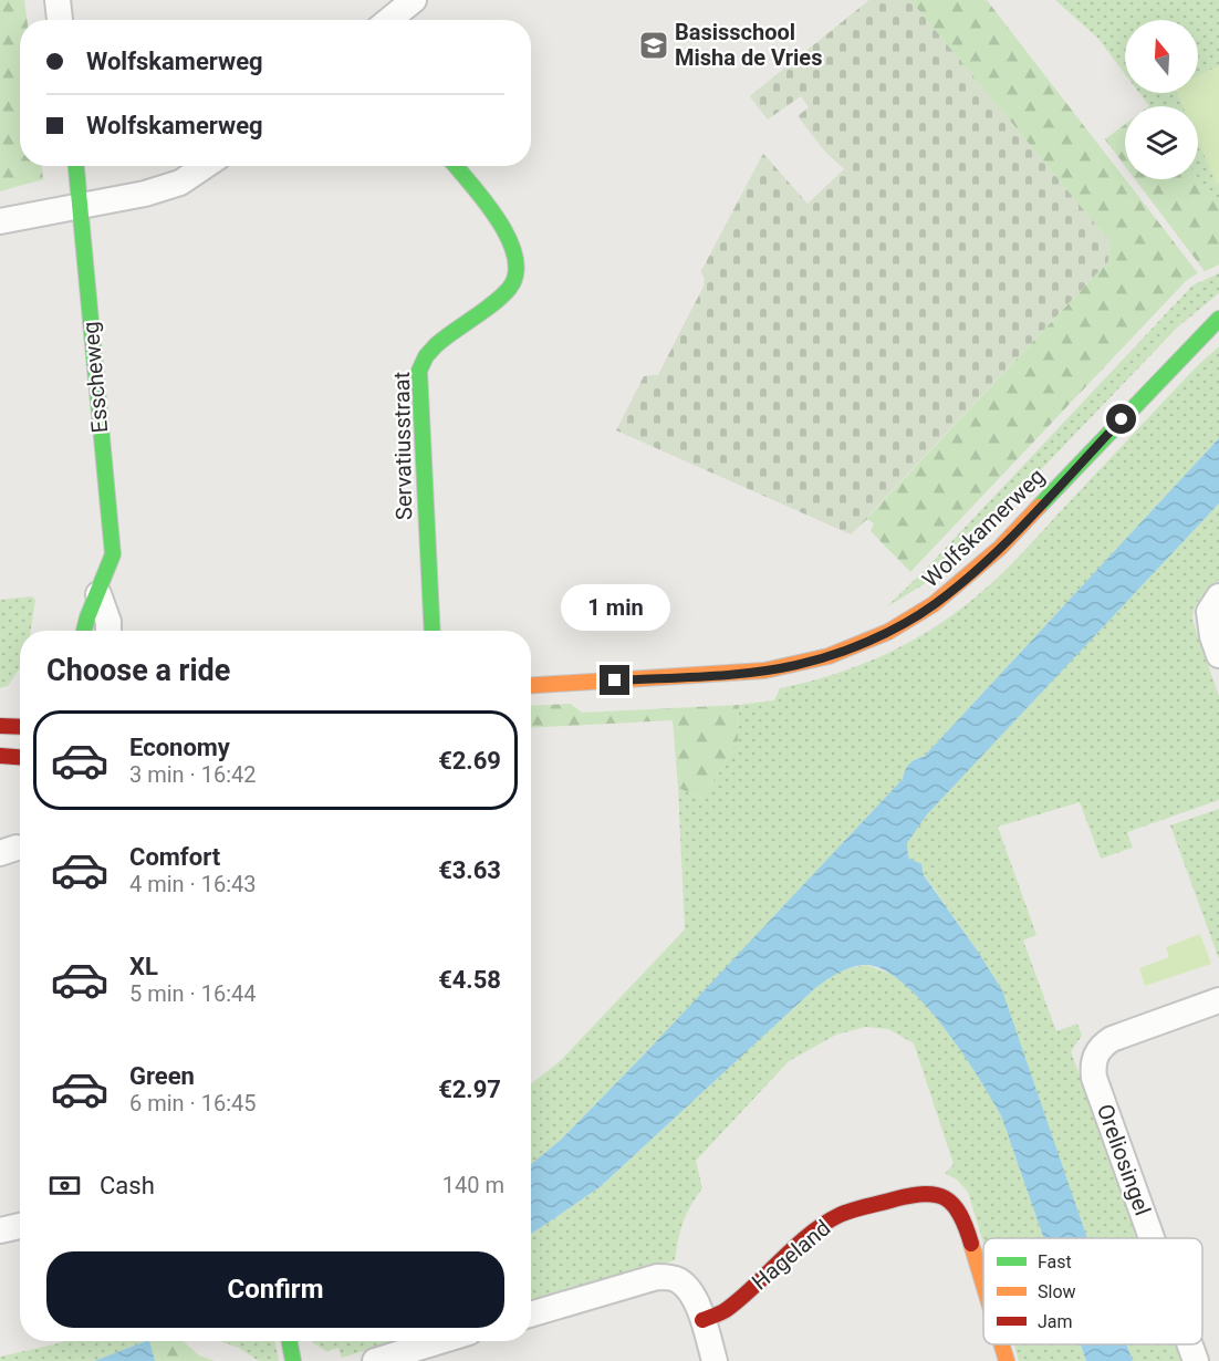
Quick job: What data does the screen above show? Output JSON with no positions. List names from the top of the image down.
{
  "streets": {
    "street": [
      "Esscheweg",
      "Servatiusstraat",
      "Wolfskamerweg",
      "Oreliosingel",
      "Hageland"
    ]
  },
  "places": {
    "school or university": ["Basisschool Misha de Vries"]
  },
  "legend": ["Fast", "Slow", "Jam"],
  "north": "top",
  "page": {
    "banner": ["Wolfskamerweg", "Wolfskamerweg"],
    "bubble": "1 min",
    "heading": "Choose a ride",
    "list": [
      {
        "name": "Economy",
        "note": "3 min · 16:42",
        "value": "€2.69"
      },
      {
        "name": "Comfort",
        "note": "4 min · 16:43",
        "value": "€3.63"
      },
      {
        "name": "XL",
        "note": "5 min · 16:44",
        "value": "€4.58"
      },
      {
        "name": "Green",
        "note": "6 min · 16:45",
        "value": "€2.97"
      }
    ],
    "pay": ["Cash", "140 m"],
    "buttons": "Confirm"
  }
}
